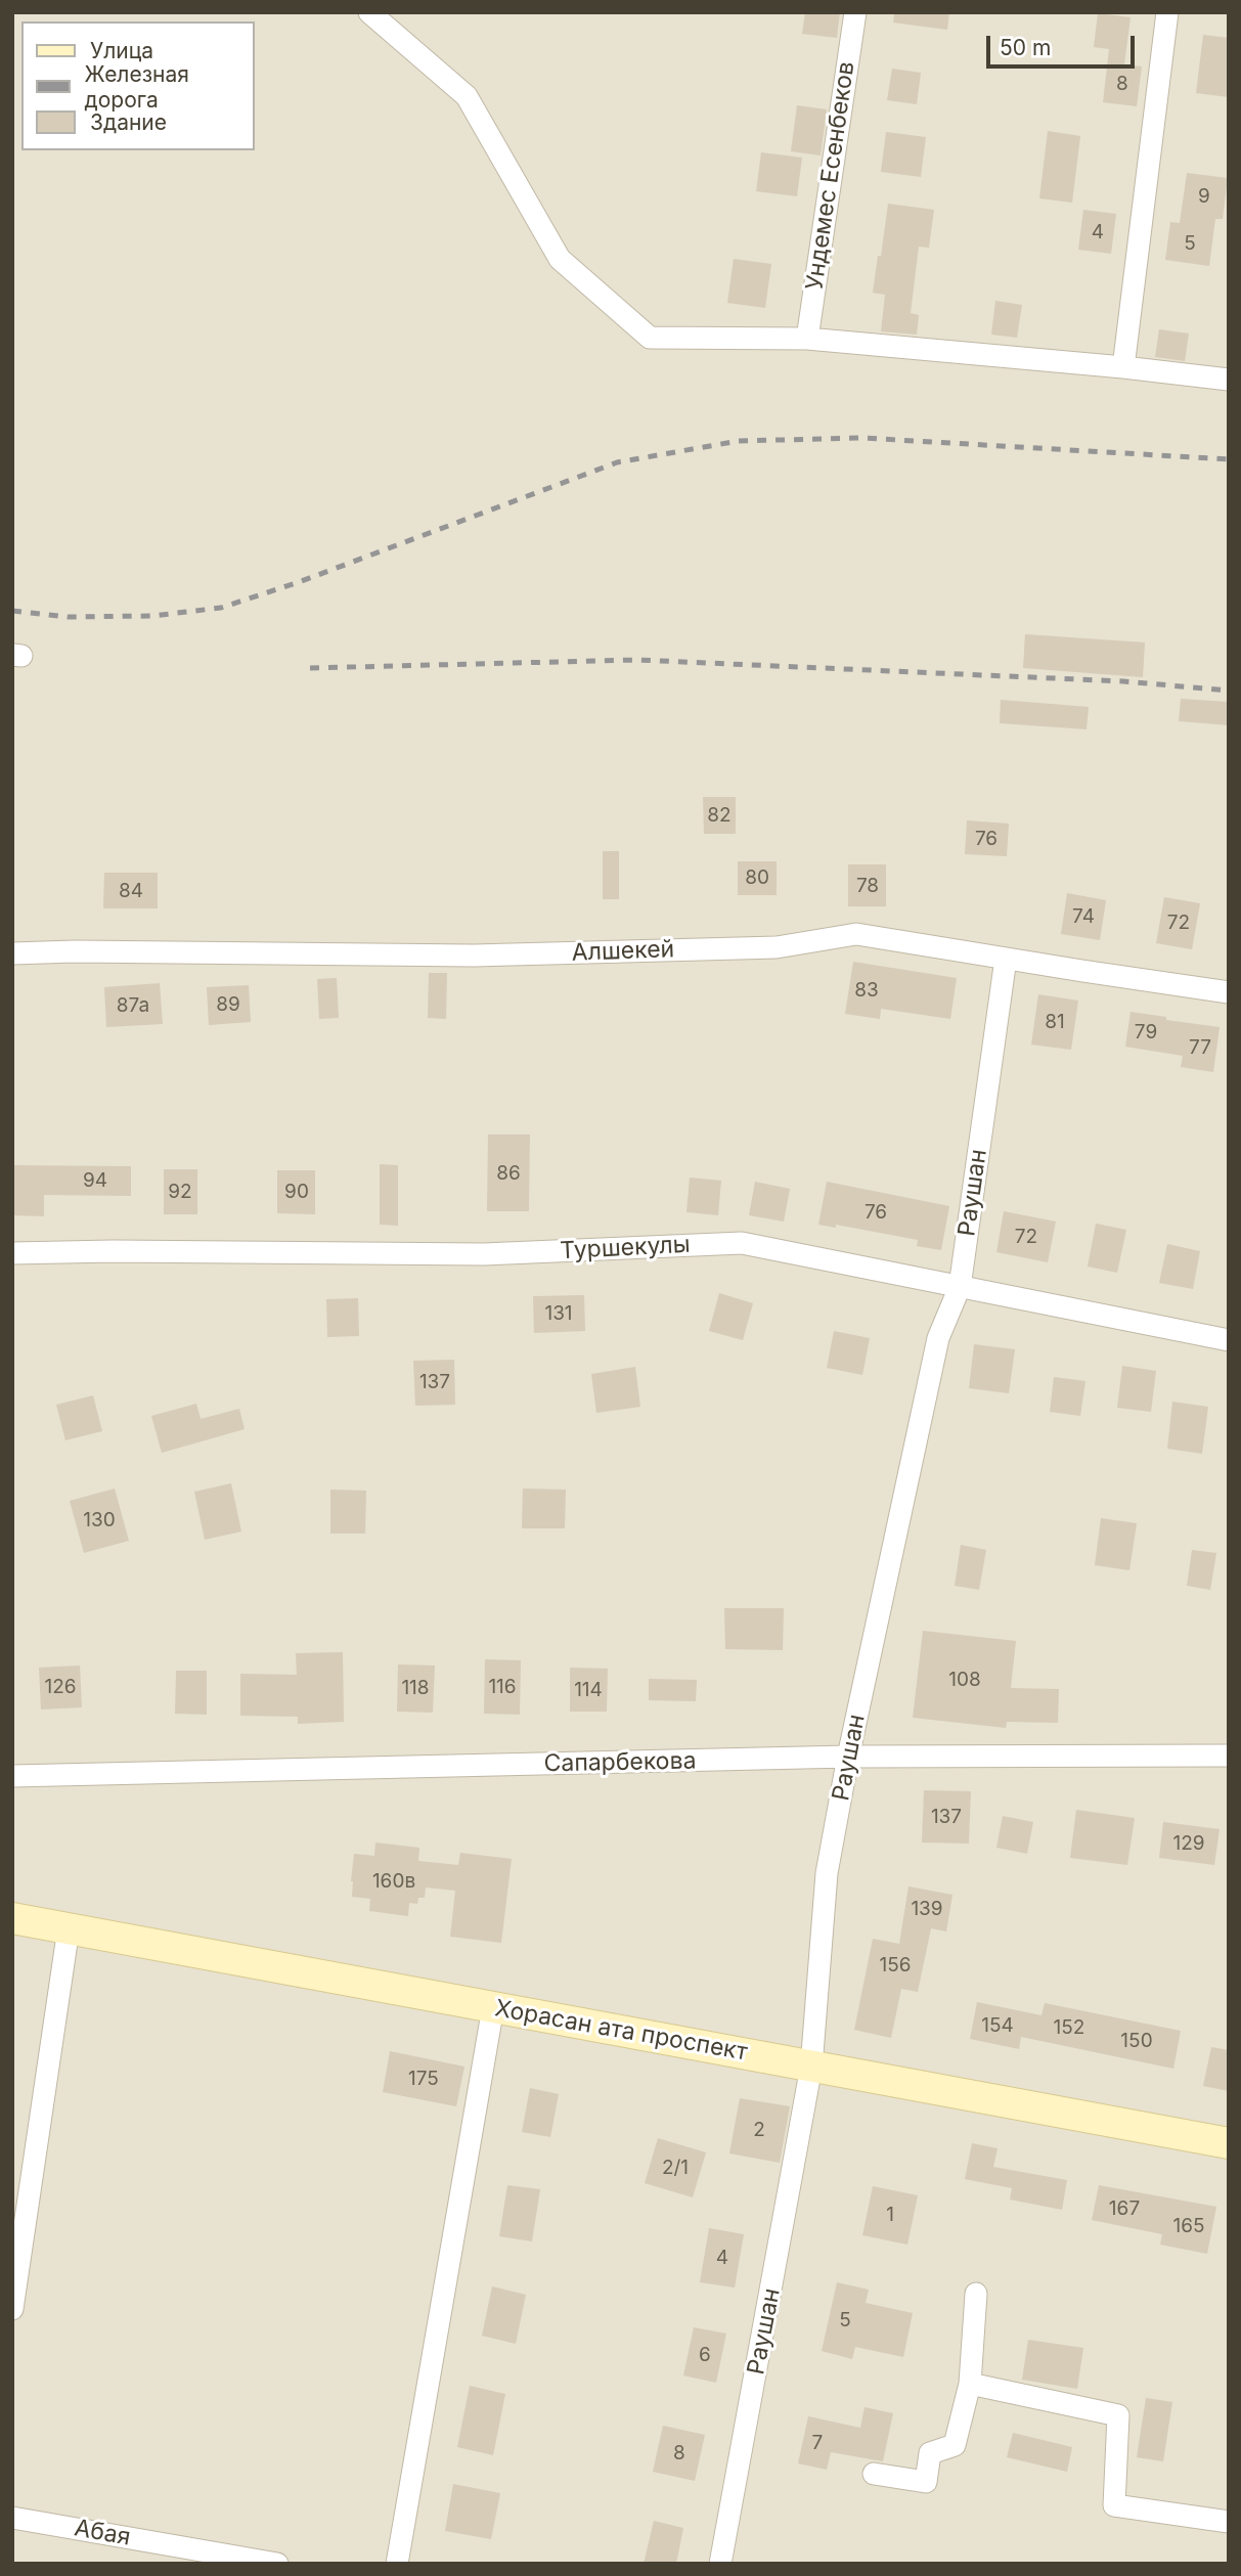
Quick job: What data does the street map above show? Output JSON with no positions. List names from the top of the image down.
{
  "streets": {
    "main road": ["Хорасан ата проспект"],
    "street": [
      "Ундемес Есенбеков",
      "Алшекей",
      "Раушан",
      "Туршекулы",
      "Сапарбекова",
      "Абая"
    ]
  },
  "crossings": [
    ["Алшекей", "Раушан"],
    ["Раушан", "Туршекулы"],
    ["Раушан", "Сапарбекова"],
    ["Раушан", "Хорасан ата проспект"]
  ],
  "house_numbers": [
    "8",
    "9",
    "4",
    "5",
    "82",
    "76",
    "80",
    "78",
    "84",
    "74",
    "72",
    "83",
    "89",
    "87а",
    "81",
    "79",
    "77",
    "86",
    "94",
    "92",
    "90",
    "76",
    "72",
    "131",
    "137",
    "130",
    "108",
    "126",
    "116",
    "118",
    "114",
    "137",
    "129",
    "160в",
    "139",
    "156",
    "154",
    "152",
    "150",
    "175",
    "2",
    "2/1",
    "167",
    "1",
    "165",
    "4",
    "5",
    "6",
    "7",
    "8"
  ],
  "legend": ["Улица", "Железная дорога", "Здание"],
  "scale_bar": "50 m"
}
